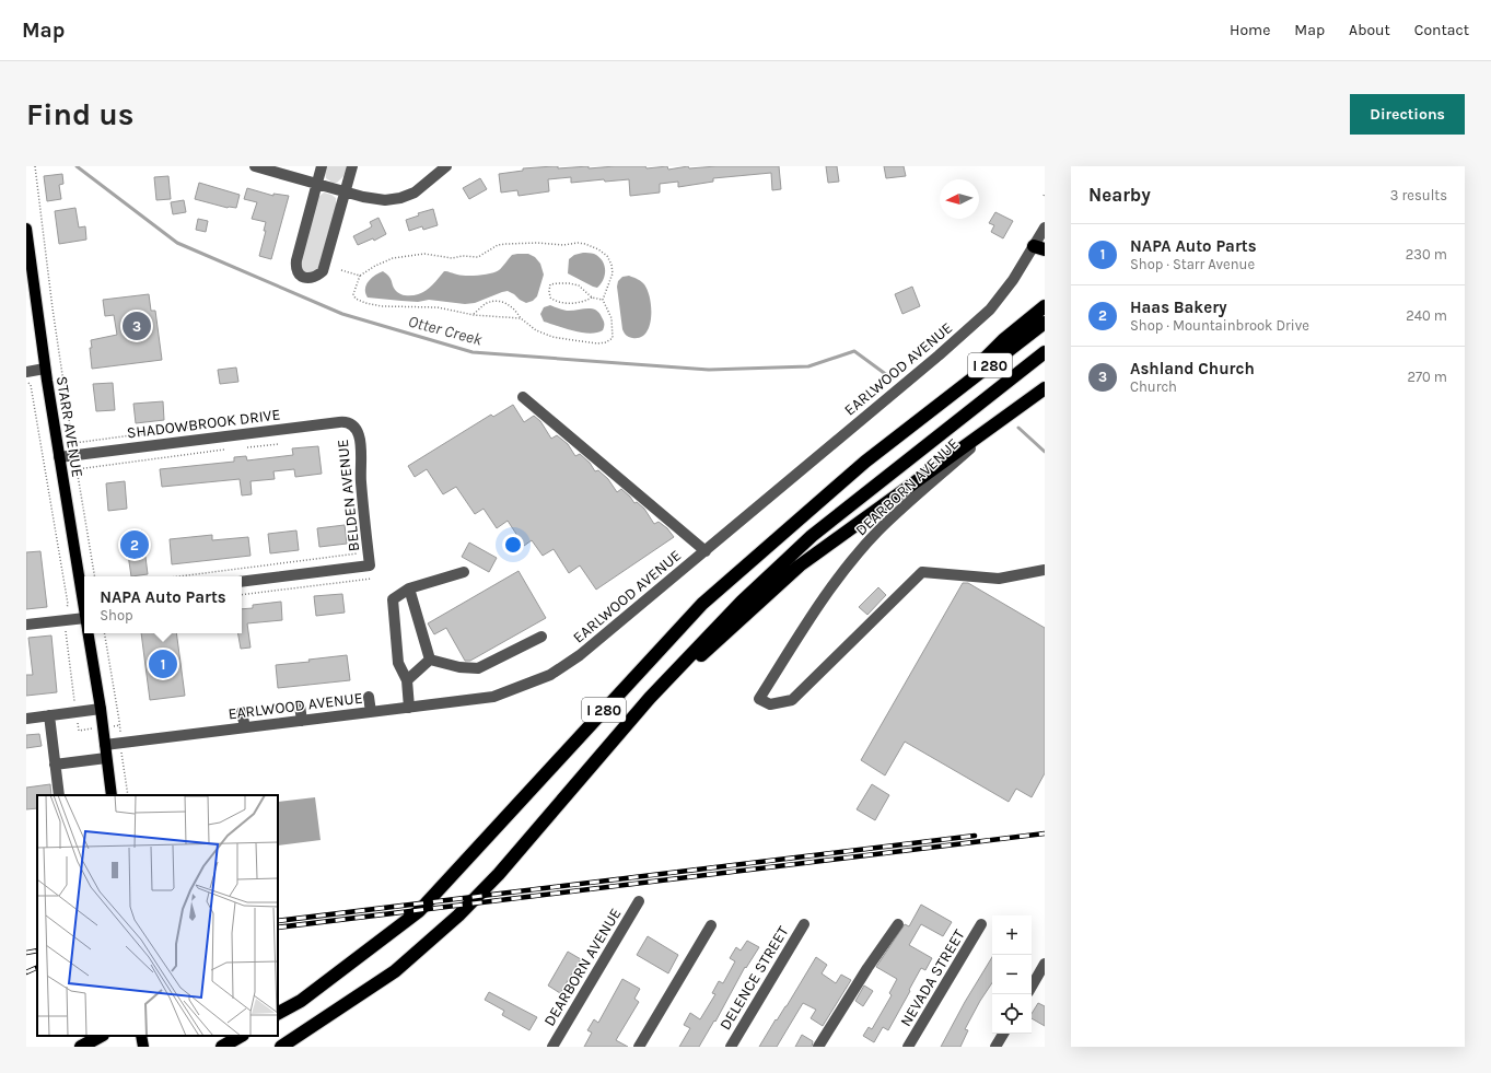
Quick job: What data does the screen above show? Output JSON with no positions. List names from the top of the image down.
{
  "streets": {
    "highway": ["I 280"],
    "main road": ["STARR AVENUE"],
    "street": [
      "EARLWOOD AVENUE",
      "SHADOWBROOK DRIVE",
      "DEARBORN AVENUE",
      "BELDEN AVENUE",
      "DELENCE STREET",
      "NEVADA STREET"
    ]
  },
  "crossings": [
    ["EARLWOOD AVENUE", "STARR AVENUE"],
    ["SHADOWBROOK DRIVE", "STARR AVENUE"],
    ["SHADOWBROOK DRIVE", "BELDEN AVENUE"]
  ],
  "water": ["Otter Creek"],
  "north": "left",
  "page": {
    "header": "Map",
    "nav": [
      "Home",
      "Map",
      "About",
      "Contact"
    ],
    "buttons": "Directions",
    "title": "Find us",
    "heading": ["Nearby", "3 results"],
    "list": [
      {
        "mark": "1",
        "name": "NAPA Auto Parts",
        "note": "Shop · Starr Avenue",
        "value": "230 m"
      },
      {
        "mark": "2",
        "name": "Haas Bakery",
        "note": "Shop · Mountainbrook Drive",
        "value": "240 m"
      },
      {
        "mark": "3",
        "name": "Ashland Church",
        "note": "Church",
        "value": "270 m"
      }
    ],
    "pins": ["3", "2", "1"],
    "popup": ["NAPA Auto Parts", "Shop"],
    "map_buttons": ["+", "−"]
  }
}
